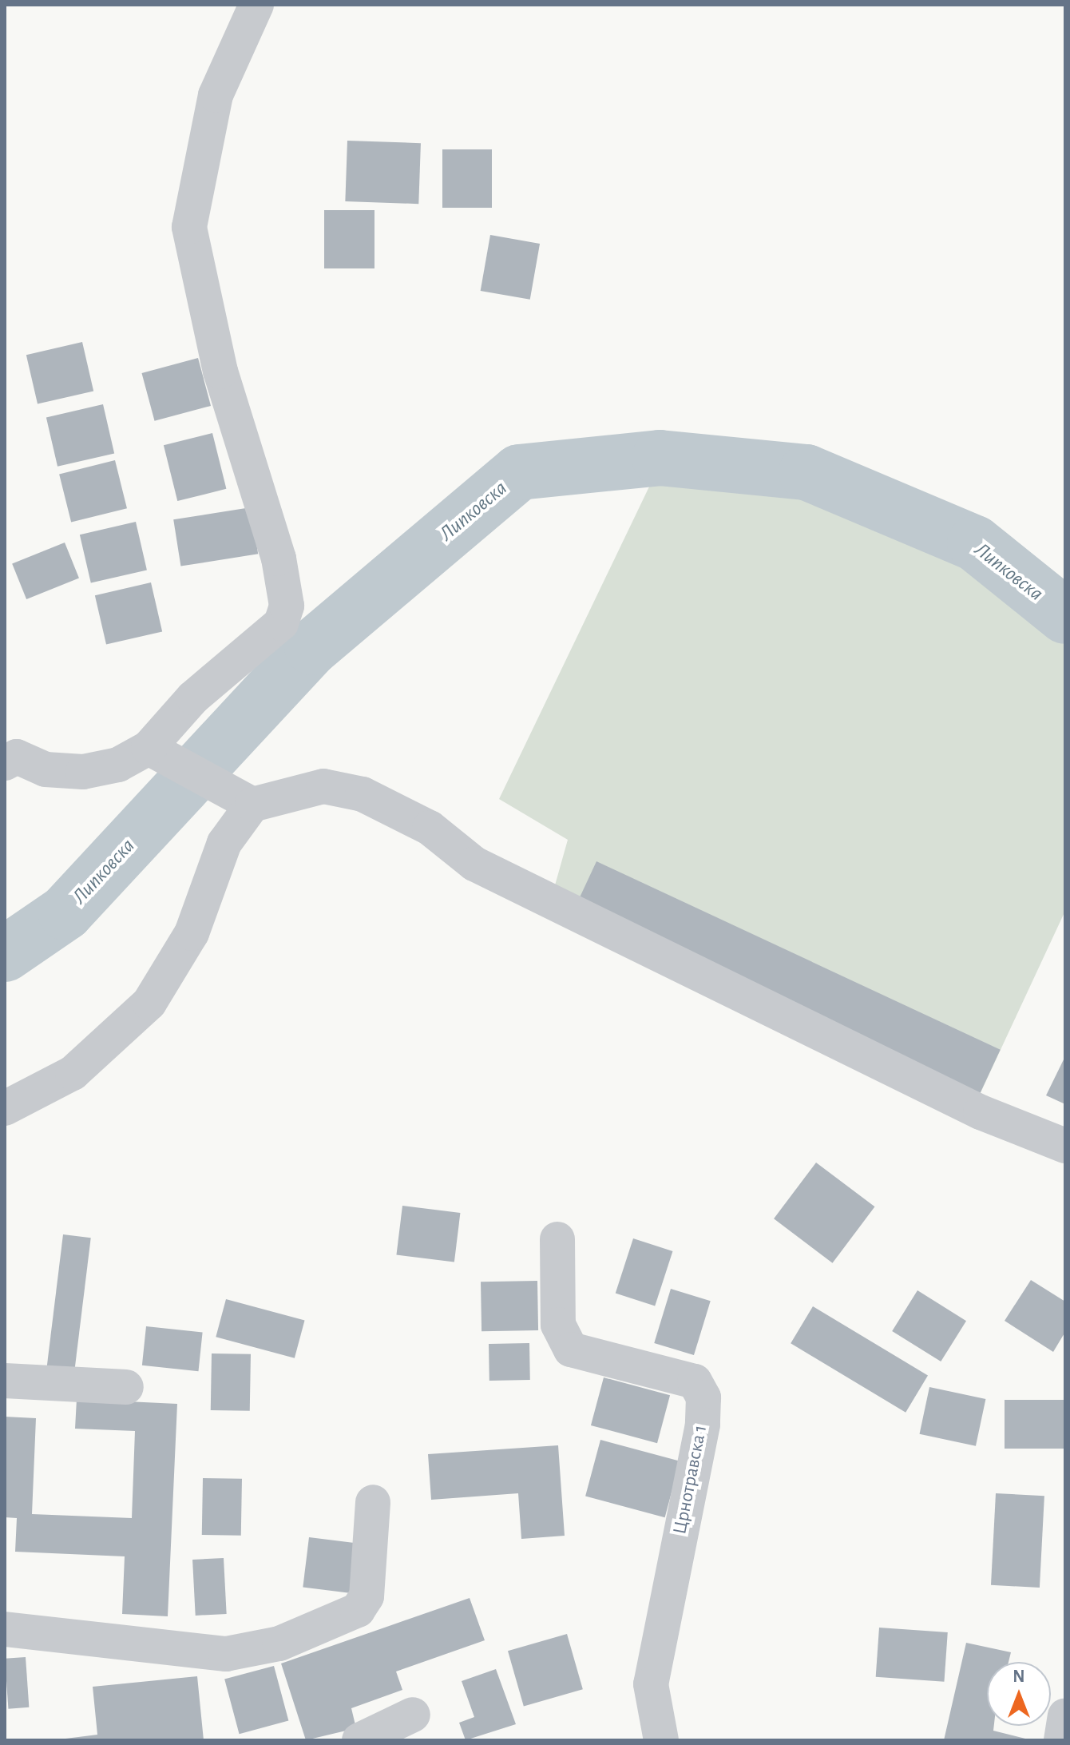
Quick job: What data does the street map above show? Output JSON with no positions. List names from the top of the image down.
{
  "streets": {
    "street": ["Црнотравска 1"]
  },
  "water": ["Липковска"],
  "north": "top"
}
